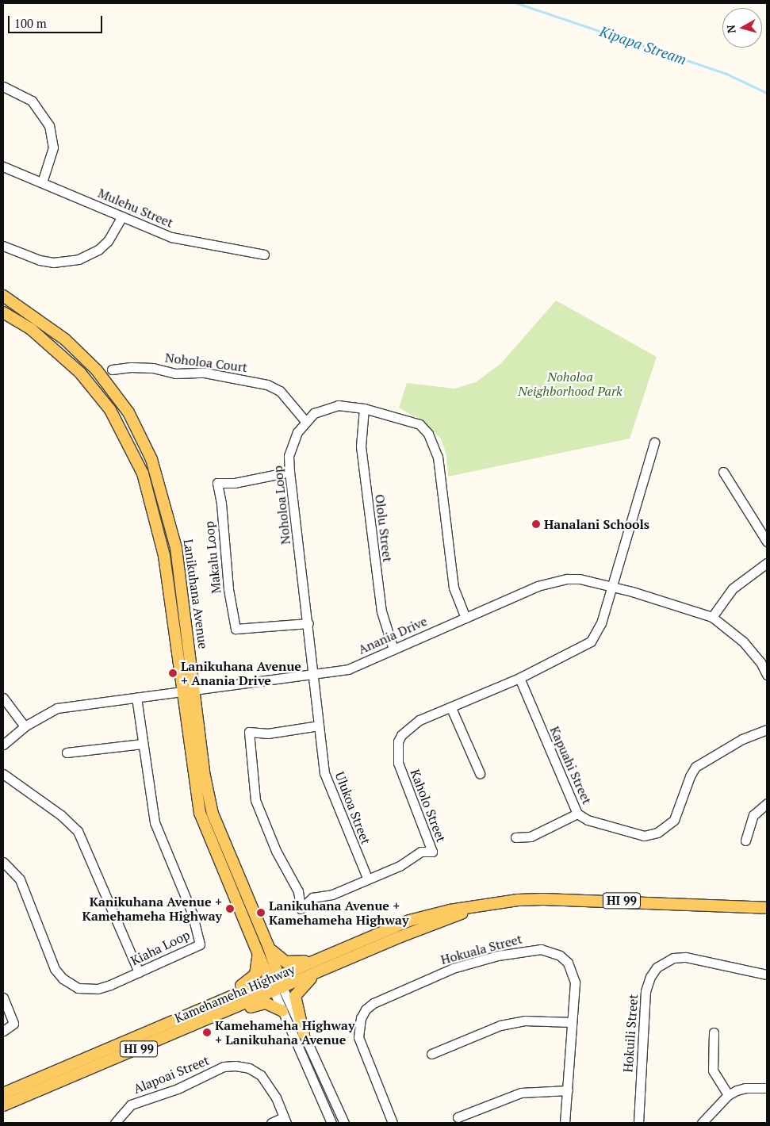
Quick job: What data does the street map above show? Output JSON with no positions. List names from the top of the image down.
{
  "streets": {
    "main road": ["Lanikuhana Avenue", "HI 99", "Kamehameha Highway"],
    "street": [
      "Mulehu Street",
      "Noholoa Court",
      "Noholoa Loop",
      "Ololu Street",
      "Makalu Loop",
      "Anania Drive",
      "Kapuahi Street",
      "Kaholo Street",
      "Ulukoa Street",
      "Kiaha Loop",
      "Hokuala Street",
      "Hokuili Street",
      "Alapoai Street"
    ]
  },
  "crossings": [
    ["Noholoa Court", "Noholoa Loop"],
    ["Noholoa Loop", "Ololu Street"],
    ["Noholoa Loop", "Makalu Loop"],
    ["Noholoa Loop", "Anania Drive"],
    ["Noholoa Loop", "Ulukoa Street"],
    ["Ololu Street", "Anania Drive"],
    ["Lanikuhana Avenue", "Anania Drive"],
    ["Lanikuhana Avenue", "Kamehameha Highway"],
    ["Anania Drive", "Kaholo Street"],
    ["Anania Drive", "Ulukoa Street"],
    ["Anania Drive", "Kiaha Loop"],
    ["Kapuahi Street", "Kaholo Street"],
    ["Kaholo Street", "Ulukoa Street"]
  ],
  "water": ["Kipapa Stream"],
  "parks": ["Noholoa Neighborhood Park"],
  "places": [
    "Hanalani Schools",
    "Lanikuhana Avenue + Anania Drive",
    "Kanikuhana Avenue + Kamehameha Highway",
    "Lanikuhana Avenue + Kamehameha Highway",
    "Kamehameha Highway + Lanikuhana Avenue"
  ],
  "scale_bar": "100 m",
  "north": "left"
}
